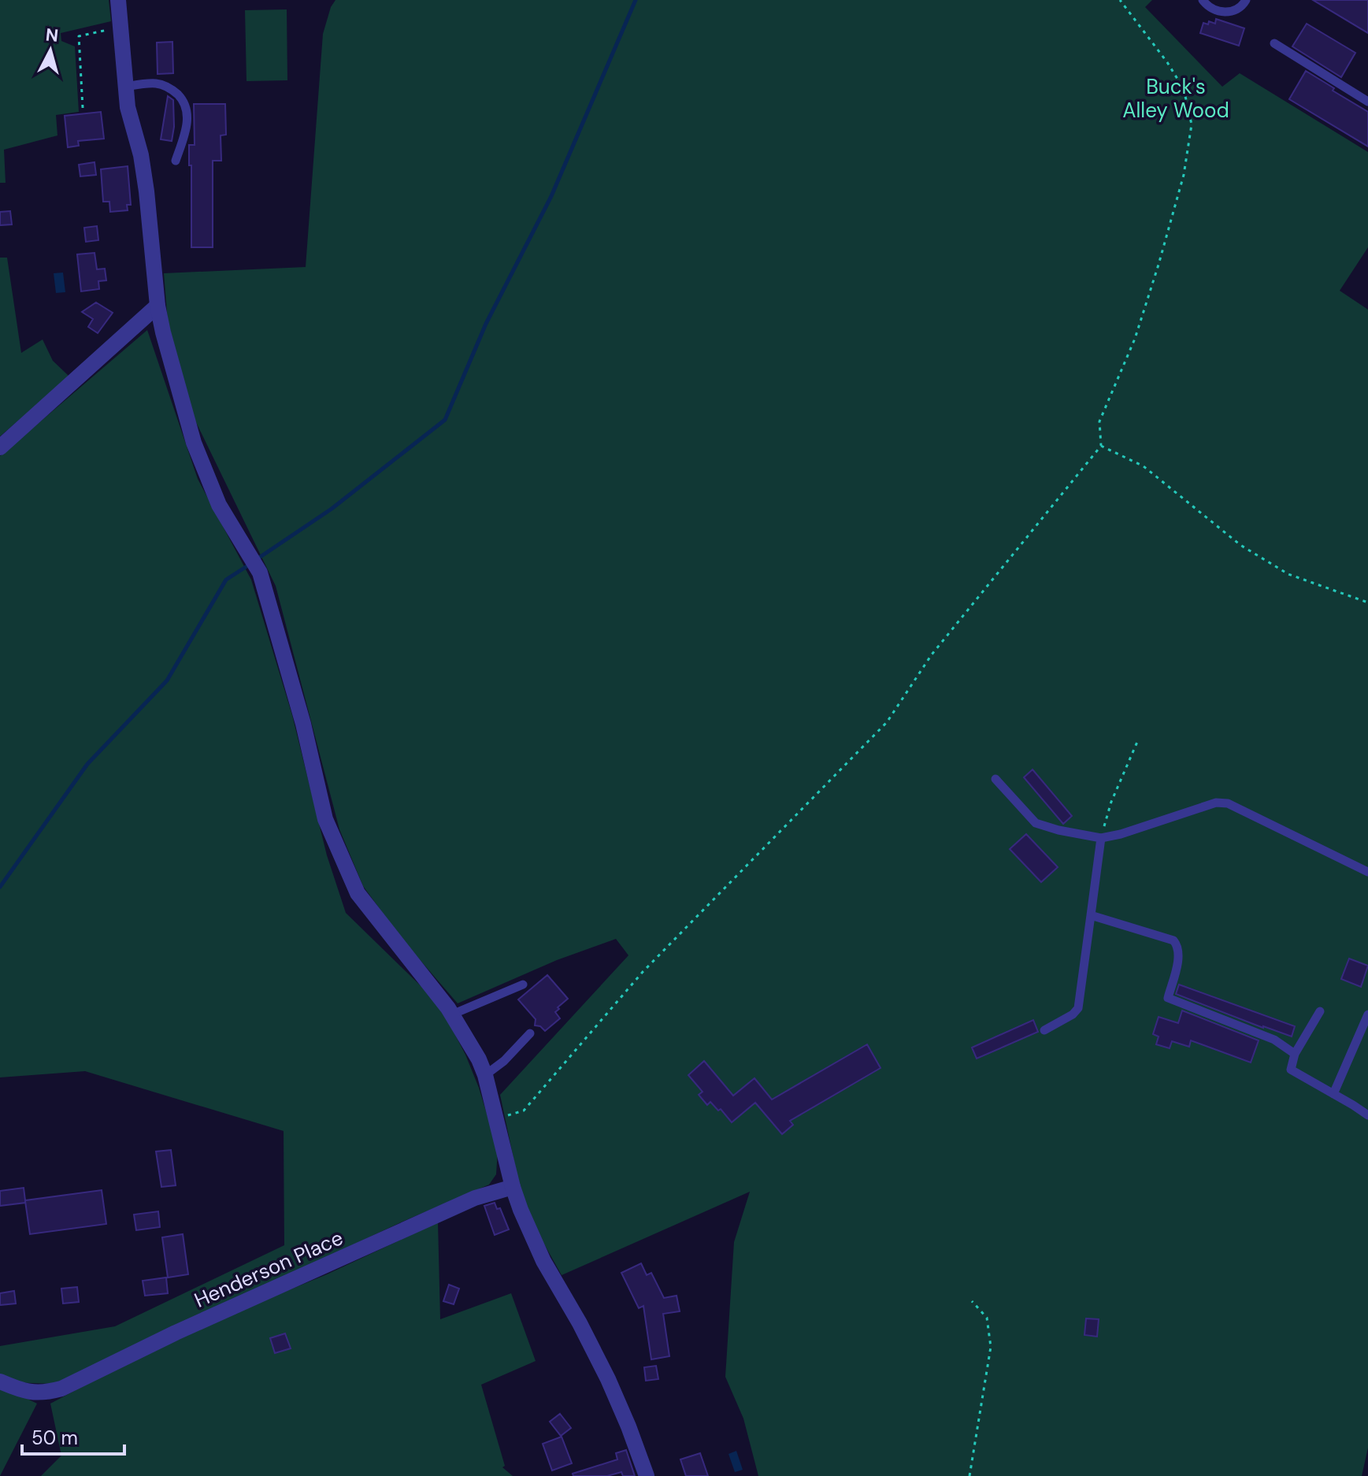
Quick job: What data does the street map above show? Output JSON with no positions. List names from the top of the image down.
{
  "streets": {
    "street": ["Henderson Place"]
  },
  "parks": ["Buck's Alley Wood"],
  "scale_bar": "50 m",
  "north": "top"
}
